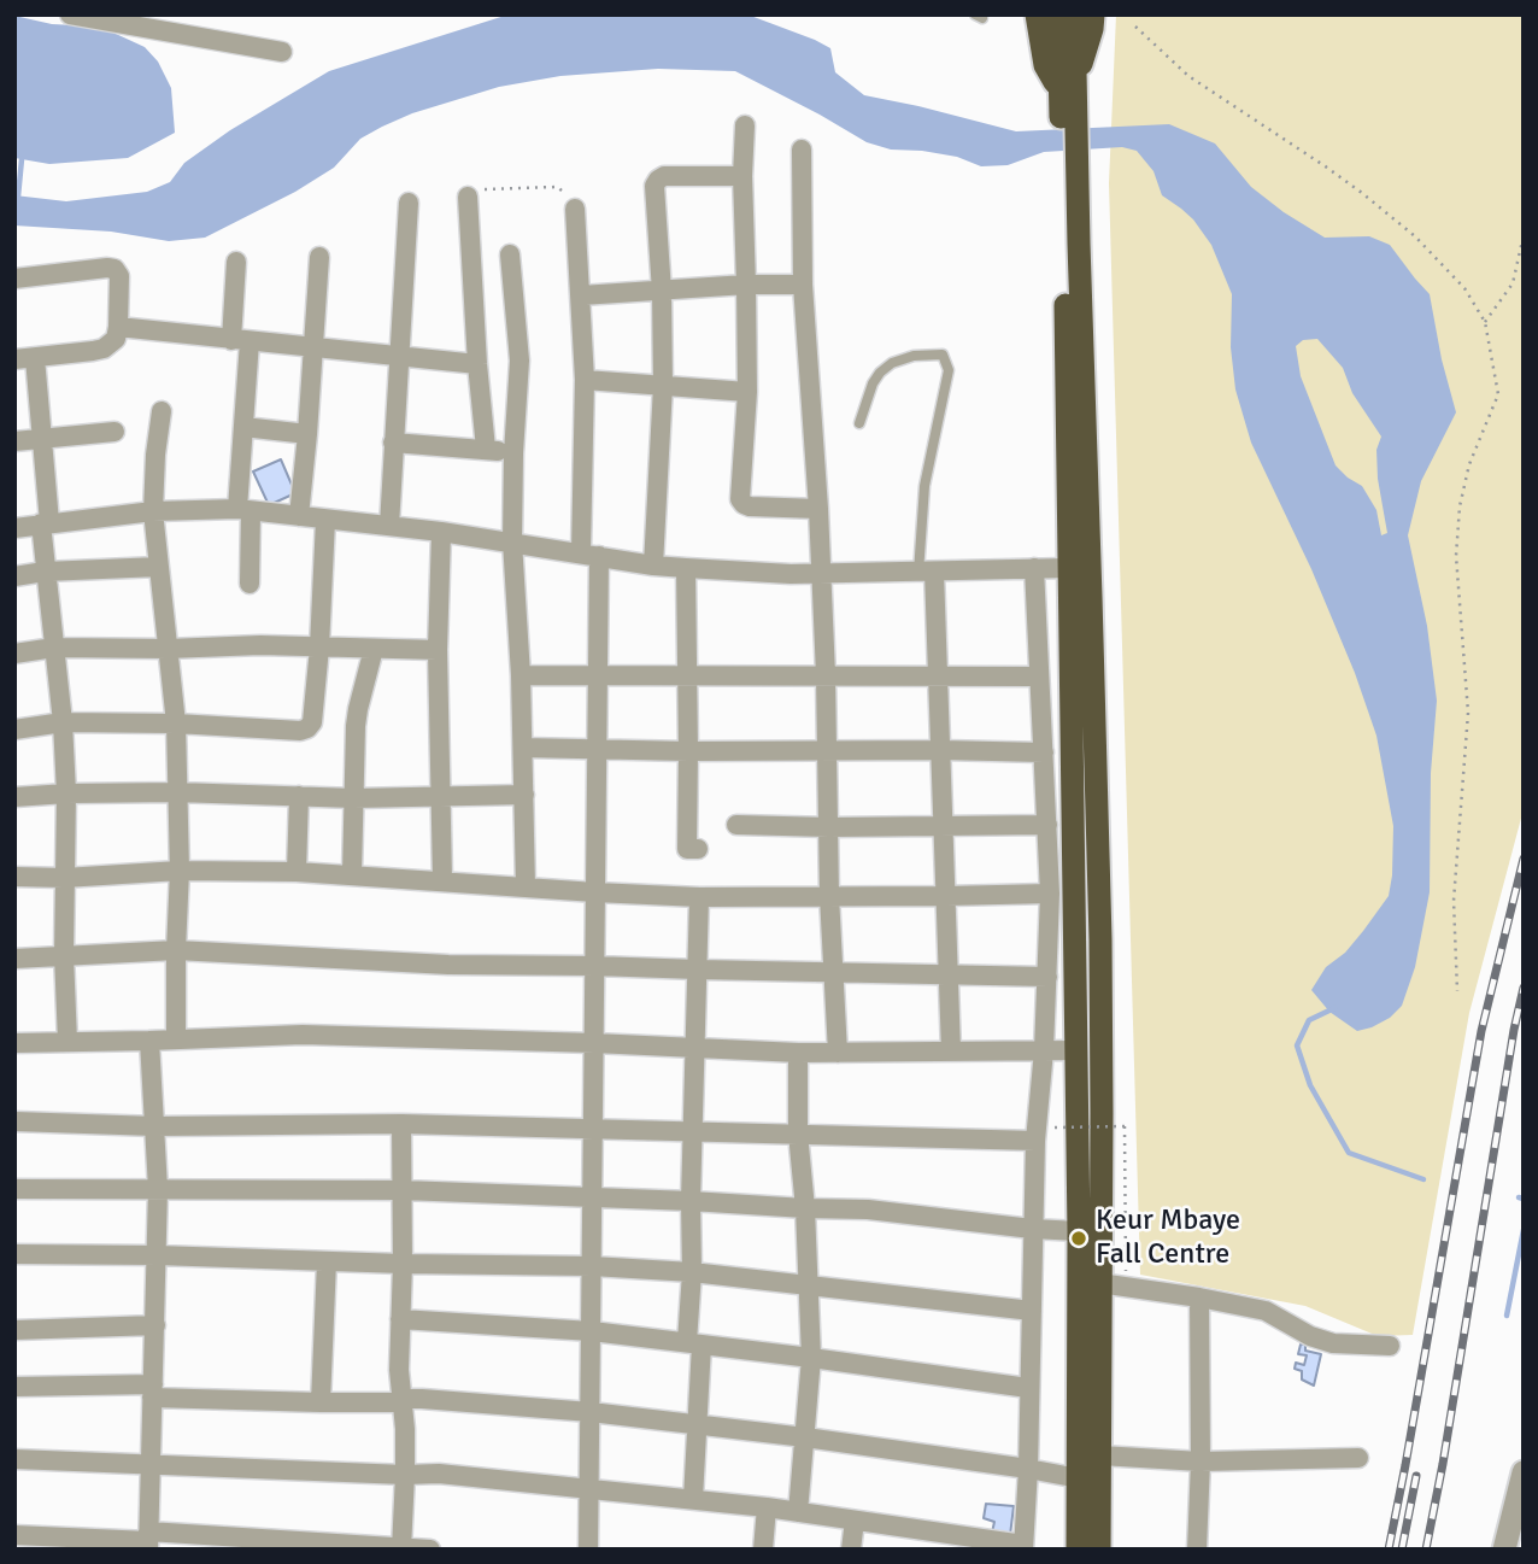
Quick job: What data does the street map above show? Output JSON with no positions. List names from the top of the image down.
{
  "places": ["Keur Mbaye Fall Centre"]
}
